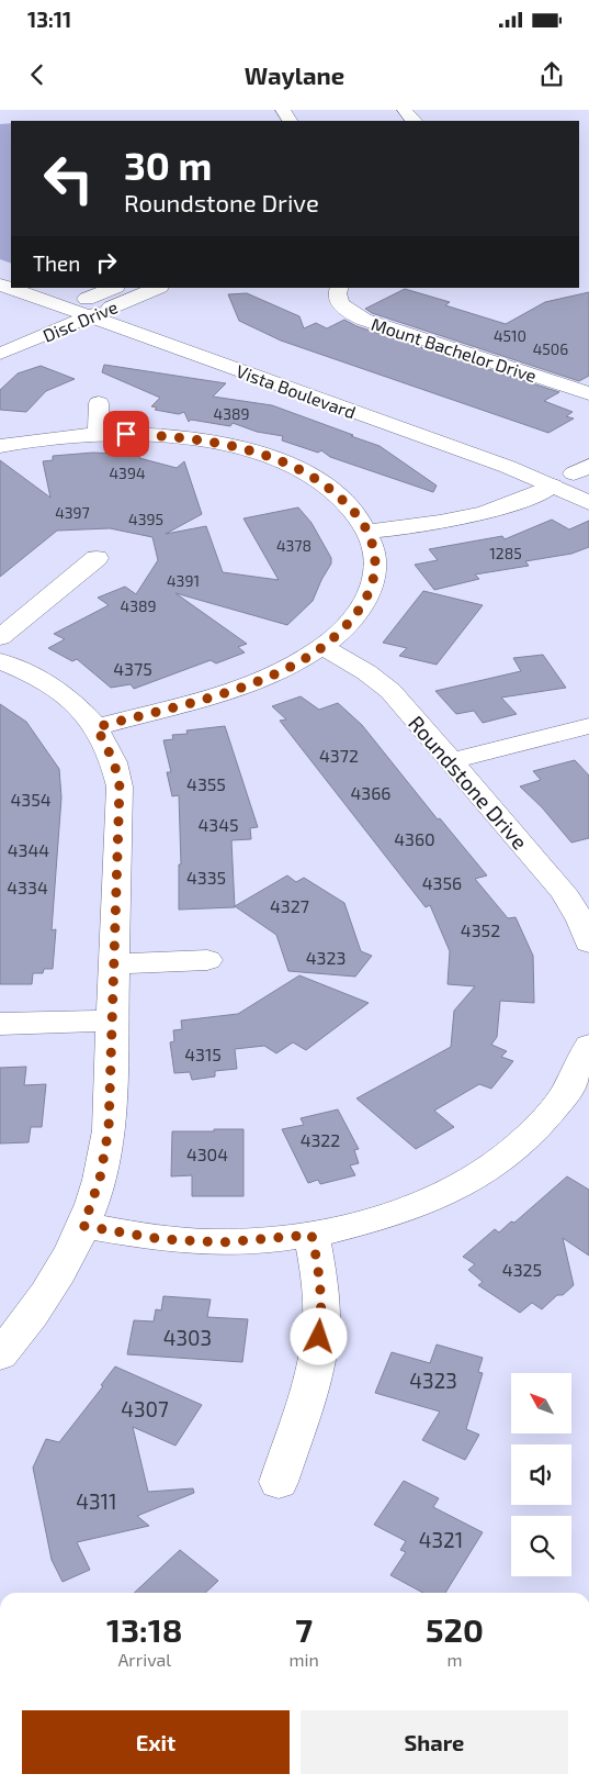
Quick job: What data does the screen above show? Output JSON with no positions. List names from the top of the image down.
{
  "streets": {
    "street": [
      "Disc Drive",
      "Mount Bachelor Drive",
      "Vista Boulevard",
      "Roundstone Drive"
    ]
  },
  "crossings": [
    ["Disc Drive", "Vista Boulevard"]
  ],
  "house_numbers": [
    "4510",
    "4506",
    "4389",
    "4394",
    "4397",
    "4395",
    "4378",
    "1285",
    "4391",
    "4389",
    "4375",
    "4372",
    "4355",
    "4366",
    "4354",
    "4345",
    "4360",
    "4344",
    "4335",
    "4356",
    "4334",
    "4327",
    "4352",
    "4323",
    "4315",
    "4322",
    "4304",
    "4325",
    "4303",
    "4323",
    "4307",
    "4311",
    "4321"
  ],
  "north": "top left",
  "page": {
    "status": "13:11",
    "header": "Waylane",
    "turn": ["30 m", "Roundstone Drive"],
    "then": "Then",
    "eta": [
      "13:18",
      "Arrival",
      "7",
      "min",
      "520",
      "m"
    ],
    "buttons": ["Exit", "Share"]
  }
}
